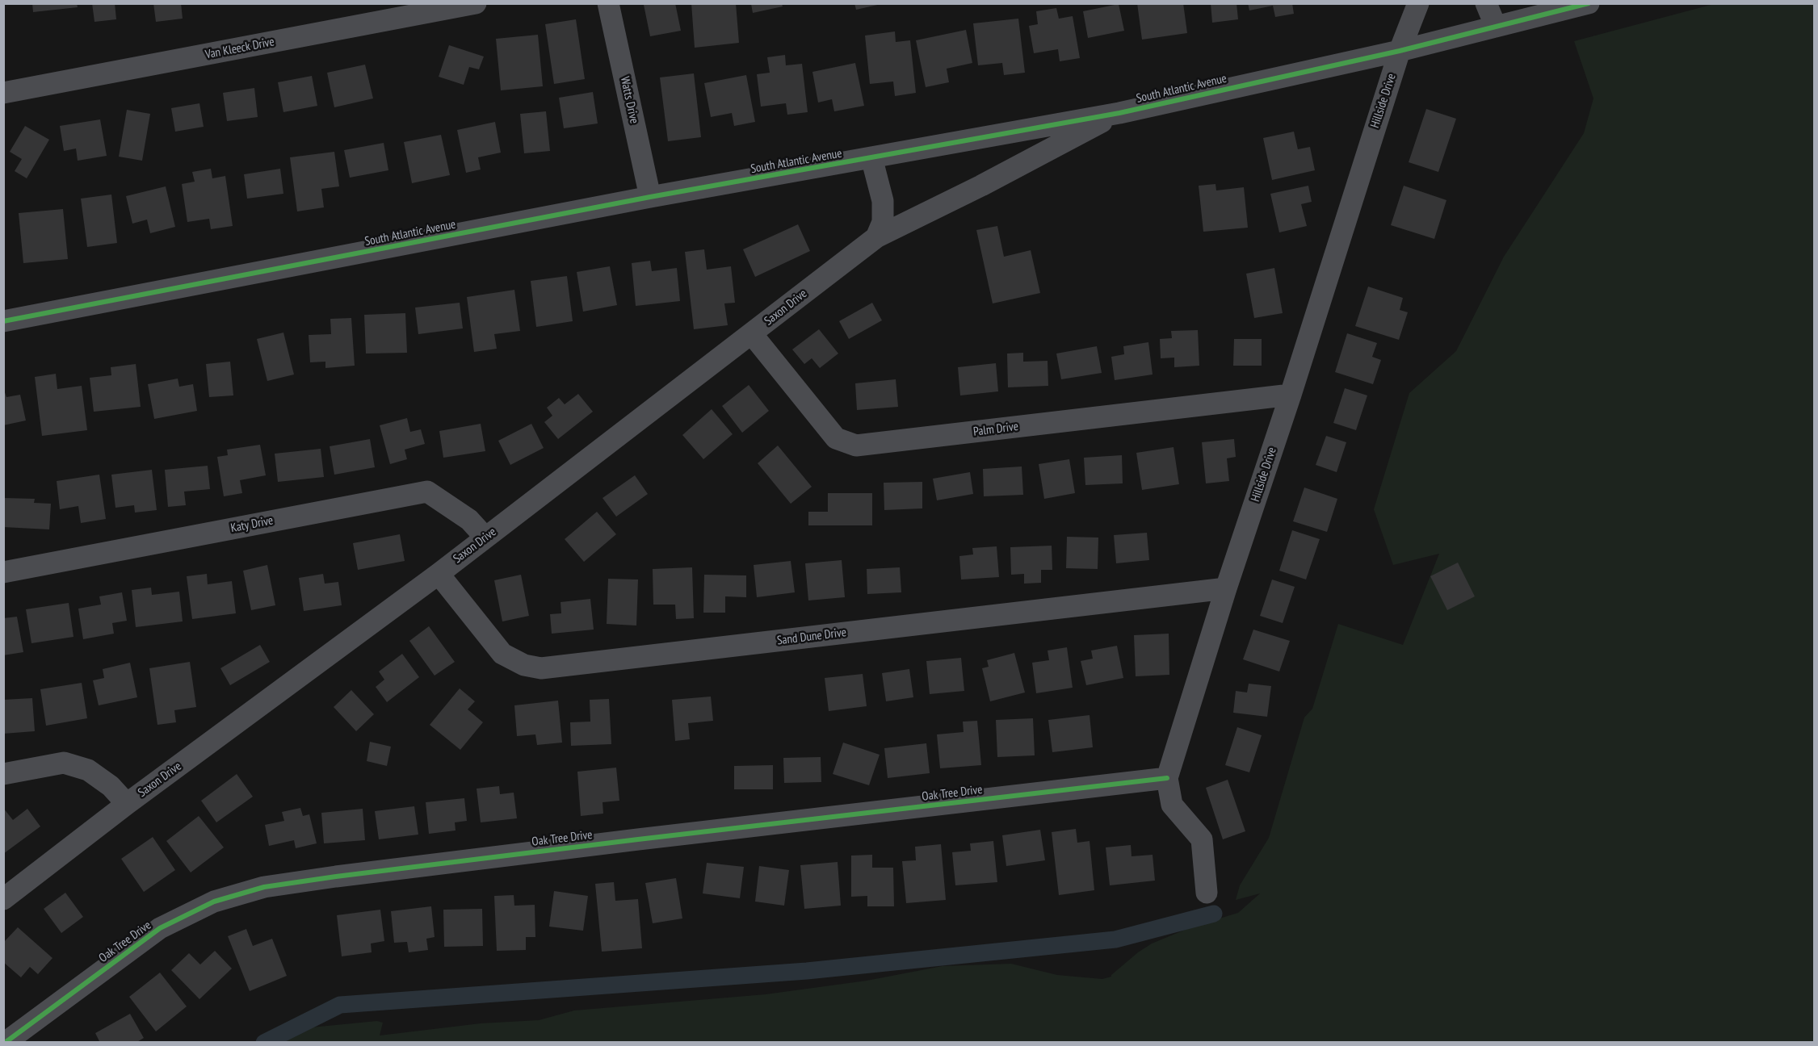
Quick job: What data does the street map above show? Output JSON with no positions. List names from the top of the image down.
{
  "streets": {
    "street": [
      "Van Kleeck Drive",
      "South Atlantic Avenue",
      "Watts Drive",
      "Hillside Drive",
      "Saxon Drive",
      "Palm Drive",
      "Katy Drive",
      "Sand Dune Drive",
      "Oak Tree Drive"
    ]
  },
  "crossings": [
    ["South Atlantic Avenue", "Watts Drive"],
    ["South Atlantic Avenue", "Hillside Drive"],
    ["South Atlantic Avenue", "Saxon Drive"],
    ["Hillside Drive", "Palm Drive"],
    ["Hillside Drive", "Sand Dune Drive"],
    ["Hillside Drive", "Oak Tree Drive"],
    ["Saxon Drive", "Palm Drive"],
    ["Saxon Drive", "Katy Drive"],
    ["Saxon Drive", "Sand Dune Drive"]
  ]
}
